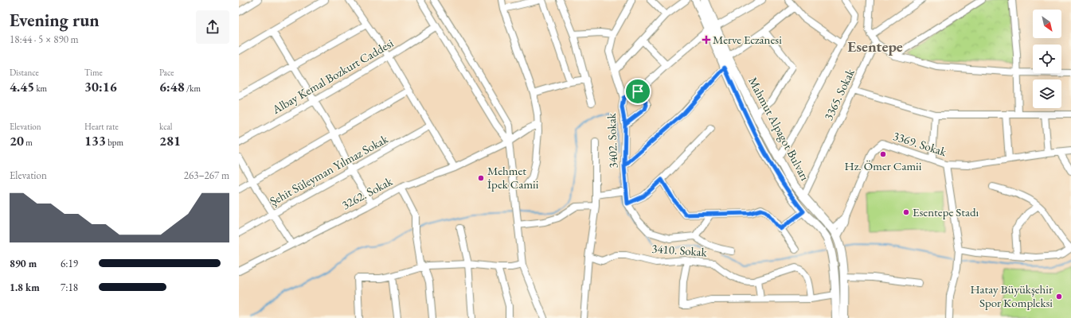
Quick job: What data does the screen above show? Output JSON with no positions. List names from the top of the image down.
{
  "streets": {
    "main road": ["Mahmut Alpagot Bulvarı"],
    "street": [
      "Albay Kemal Bozkurt Caddesi",
      "3365. Sokak",
      "3402. Sokak",
      "3369. Sokak",
      "Şehit Süleyman Yılmaz Sokak",
      "3262. Sokak",
      "3410. Sokak"
    ]
  },
  "crossings": [
    ["3365. Sokak", "Mahmut Alpagot Bulvarı"],
    ["Mahmut Alpagot Bulvarı", "3369. Sokak"]
  ],
  "districts": ["Esentepe"],
  "places": {
    "health": ["Merve Eczanesi"],
    "other": [
      "Hz. Ömer Camii",
      "Mehmet İpek Camii",
      "Esentepe Stadı",
      "Hatay Büyükşehir Spor Kompleksi"
    ]
  },
  "north": "bottom right",
  "page": {
    "heading": ["Evening run", "18:44 · 5 × 890 m"],
    "stats": [
      ["Distance", "4.45 km"],
      ["Time", "30:16"],
      ["Pace", "6:48 /km"],
      ["Elevation", "20 m"],
      ["Heart rate", "133 bpm"],
      ["kcal", "281"]
    ],
    "chart": ["Elevation", "263–267 m"],
    "list": [
      {
        "name": "890 m",
        "note": "6:19"
      },
      {
        "name": "1.8 km",
        "note": "7:18"
      }
    ]
  }
}
